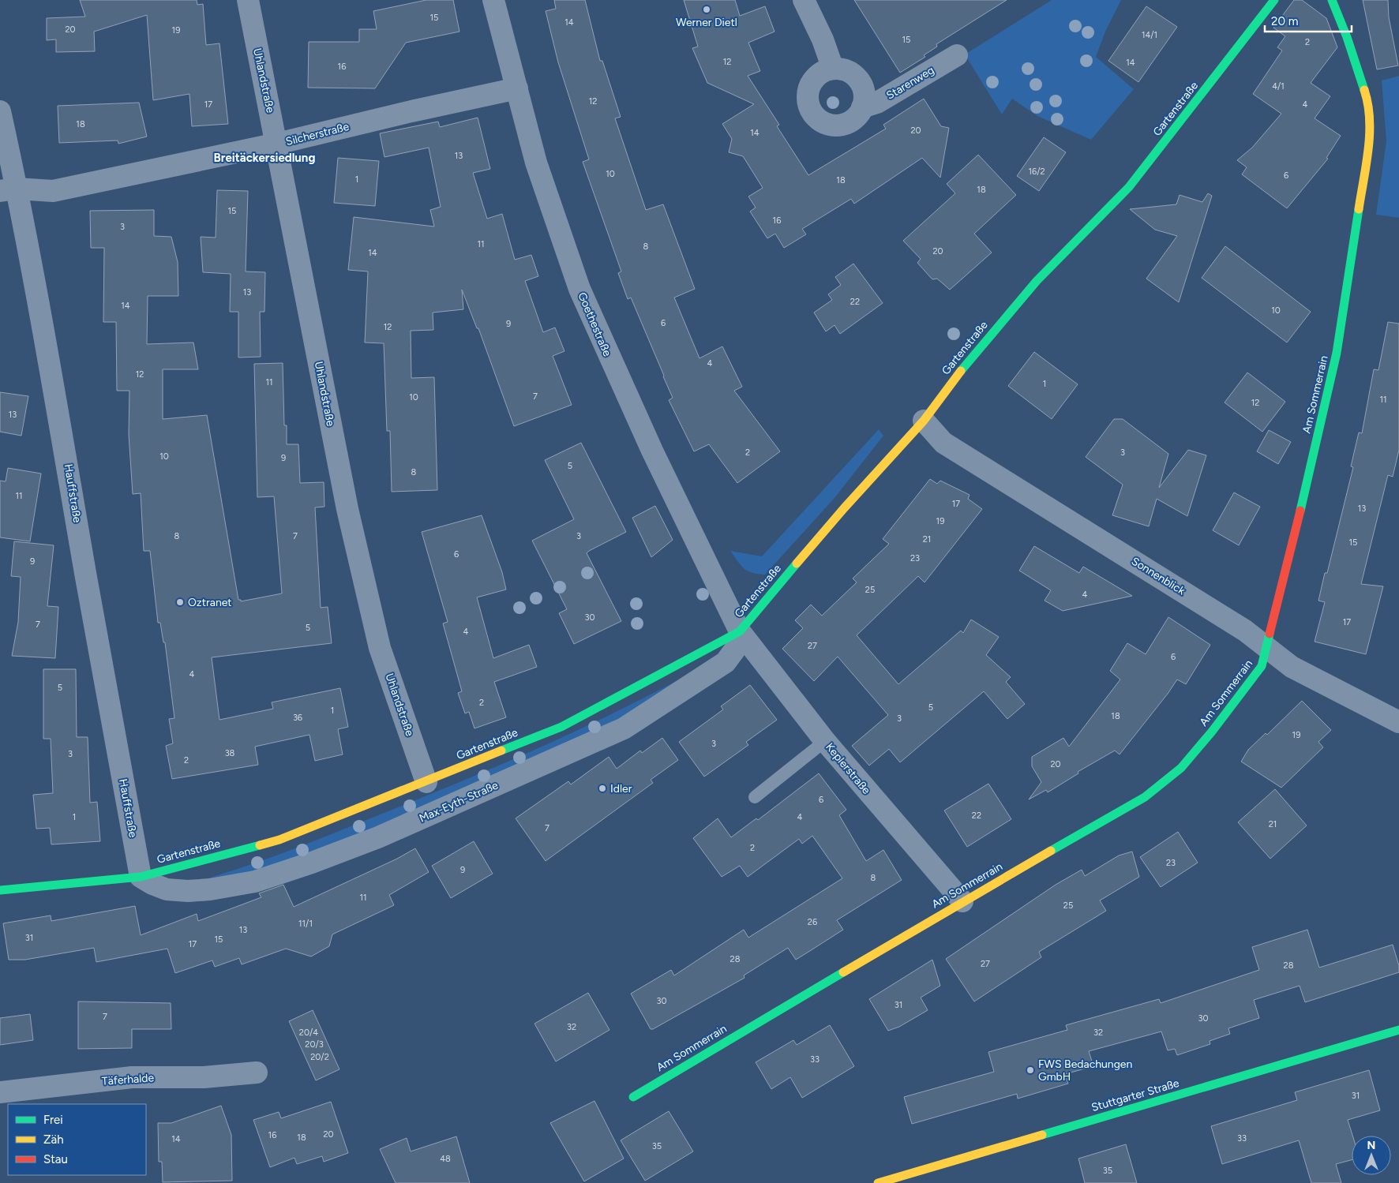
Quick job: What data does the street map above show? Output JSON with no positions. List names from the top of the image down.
{
  "streets": {
    "street": [
      "Uhlandstraße",
      "Starenweg",
      "Gartenstraße",
      "Silcherstraße",
      "Goethestraße",
      "Am Sommerrain",
      "Hauffstraße",
      "Sonnenblick",
      "Keplerstraße",
      "Max-Eyth-Straße",
      "Täferhalde",
      "Stuttgarter Straße"
    ]
  },
  "crossings": [
    ["Uhlandstraße", "Gartenstraße"],
    ["Uhlandstraße", "Silcherstraße"],
    ["Gartenstraße", "Goethestraße"],
    ["Gartenstraße", "Hauffstraße"],
    ["Gartenstraße", "Sonnenblick"],
    ["Gartenstraße", "Keplerstraße"],
    ["Gartenstraße", "Max-Eyth-Straße"],
    ["Silcherstraße", "Goethestraße"],
    ["Silcherstraße", "Hauffstraße"],
    ["Goethestraße", "Keplerstraße"],
    ["Goethestraße", "Max-Eyth-Straße"],
    ["Am Sommerrain", "Sonnenblick"],
    ["Am Sommerrain", "Keplerstraße"],
    ["Hauffstraße", "Max-Eyth-Straße"],
    ["Keplerstraße", "Max-Eyth-Straße"]
  ],
  "districts": ["Breitäckersiedlung"],
  "places": [
    "Werner Dietl",
    "Oztranet",
    "Idler",
    "FWS Bedachungen GmbH"
  ],
  "house_numbers": [
    "15",
    "14",
    "20",
    "19",
    "14/1",
    "15",
    "2",
    "12",
    "14",
    "16",
    "4/1",
    "12",
    "17",
    "4",
    "18",
    "20",
    "14",
    "13",
    "16/2",
    "10",
    "6",
    "1",
    "18",
    "18",
    "15",
    "16",
    "3",
    "11",
    "8",
    "20",
    "14",
    "13",
    "22",
    "14",
    "10",
    "6",
    "9",
    "12",
    "4",
    "12",
    "11",
    "1",
    "7",
    "10",
    "11",
    "12",
    "13",
    "2",
    "3",
    "10",
    "9",
    "5",
    "8",
    "11",
    "17",
    "13",
    "19",
    "8",
    "7",
    "3",
    "21",
    "15",
    "6",
    "23",
    "9",
    "25",
    "4",
    "30",
    "17",
    "7",
    "5",
    "4",
    "27",
    "6",
    "4",
    "5",
    "2",
    "5",
    "1",
    "18",
    "36",
    "3",
    "19",
    "3",
    "38",
    "3",
    "2",
    "20",
    "6",
    "22",
    "1",
    "4",
    "21",
    "7",
    "2",
    "23",
    "9",
    "8",
    "11",
    "25",
    "26",
    "11/1",
    "13",
    "31",
    "15",
    "17",
    "28",
    "27",
    "28",
    "30",
    "31",
    "7",
    "30",
    "32",
    "20/4",
    "32",
    "20/3",
    "20/2",
    "33",
    "31",
    "20",
    "16",
    "18",
    "33",
    "14",
    "35",
    "48",
    "35"
  ],
  "legend": ["Frei", "Zäh", "Stau"],
  "scale_bar": "20 m",
  "north": "top"
}
